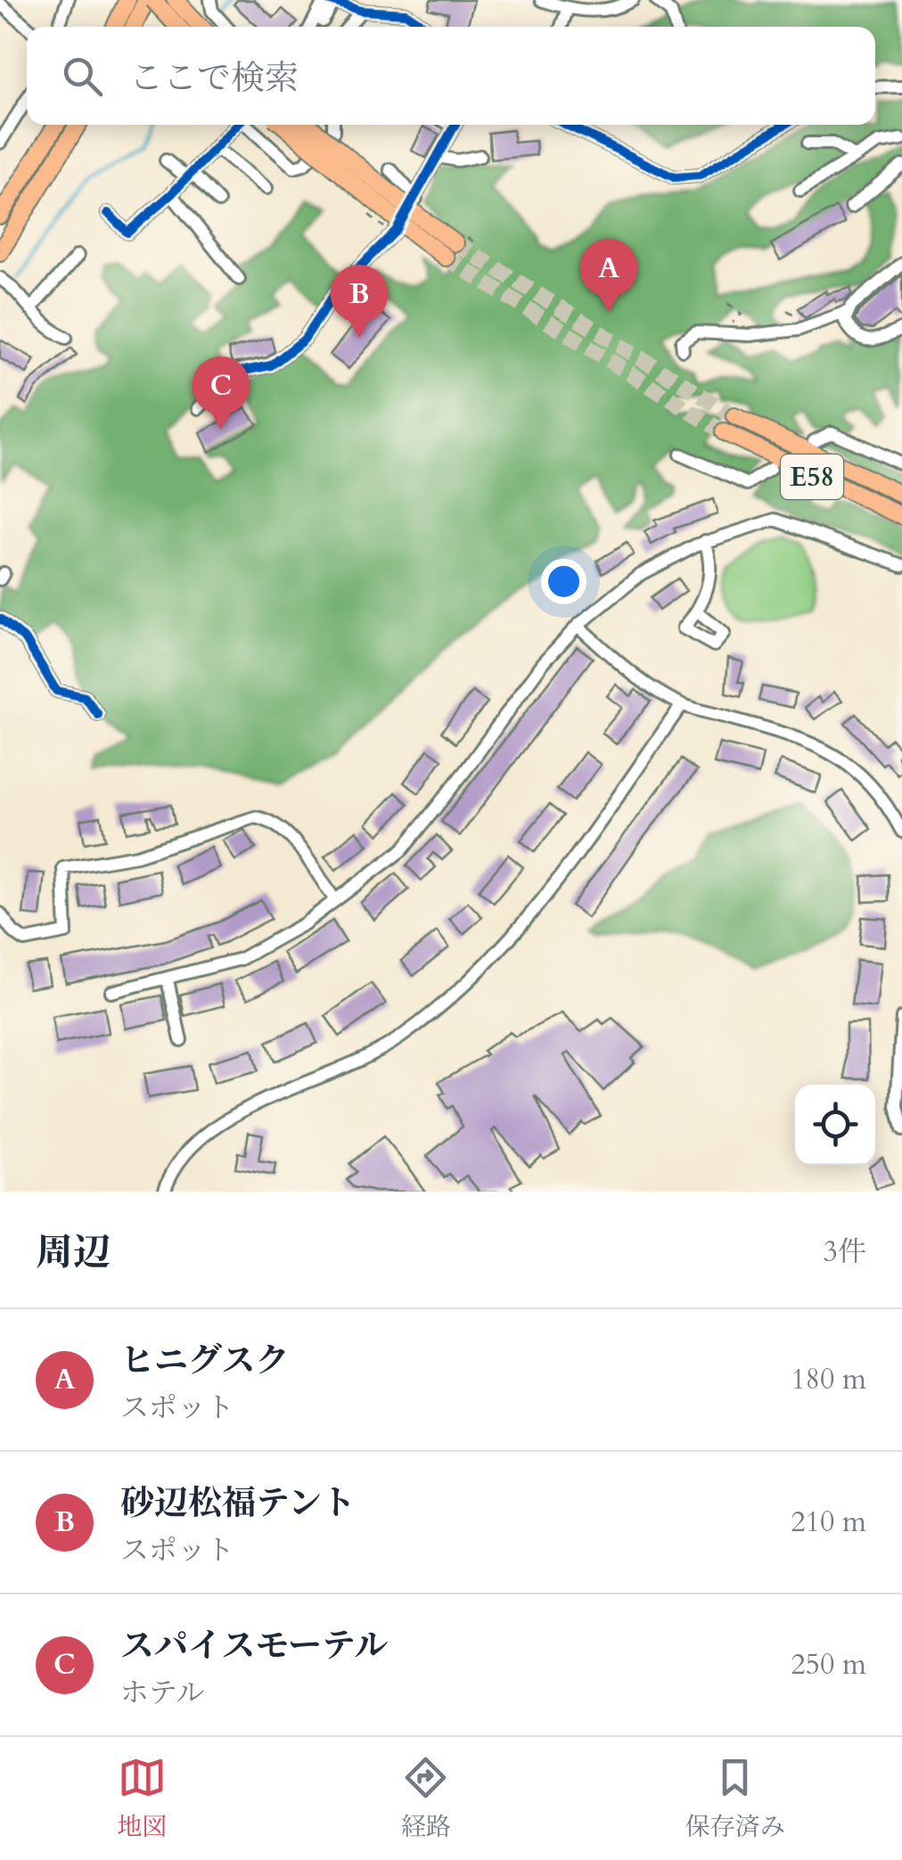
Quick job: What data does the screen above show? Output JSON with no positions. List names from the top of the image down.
{
  "streets": {
    "highway": ["E58"]
  },
  "page": {
    "search": "ここで検索",
    "pins": ["A", "B", "C"],
    "heading": ["周辺", "3件"],
    "list": [
      {
        "mark": "A",
        "name": "ヒニグスク",
        "note": "スポット",
        "value": "180 m"
      },
      {
        "mark": "B",
        "name": "砂辺松福テント",
        "note": "スポット",
        "value": "210 m"
      },
      {
        "mark": "C",
        "name": "スパイスモーテル",
        "note": "ホテル",
        "value": "250 m"
      }
    ],
    "nav": ["地図", "経路", "保存済み"]
  }
}
